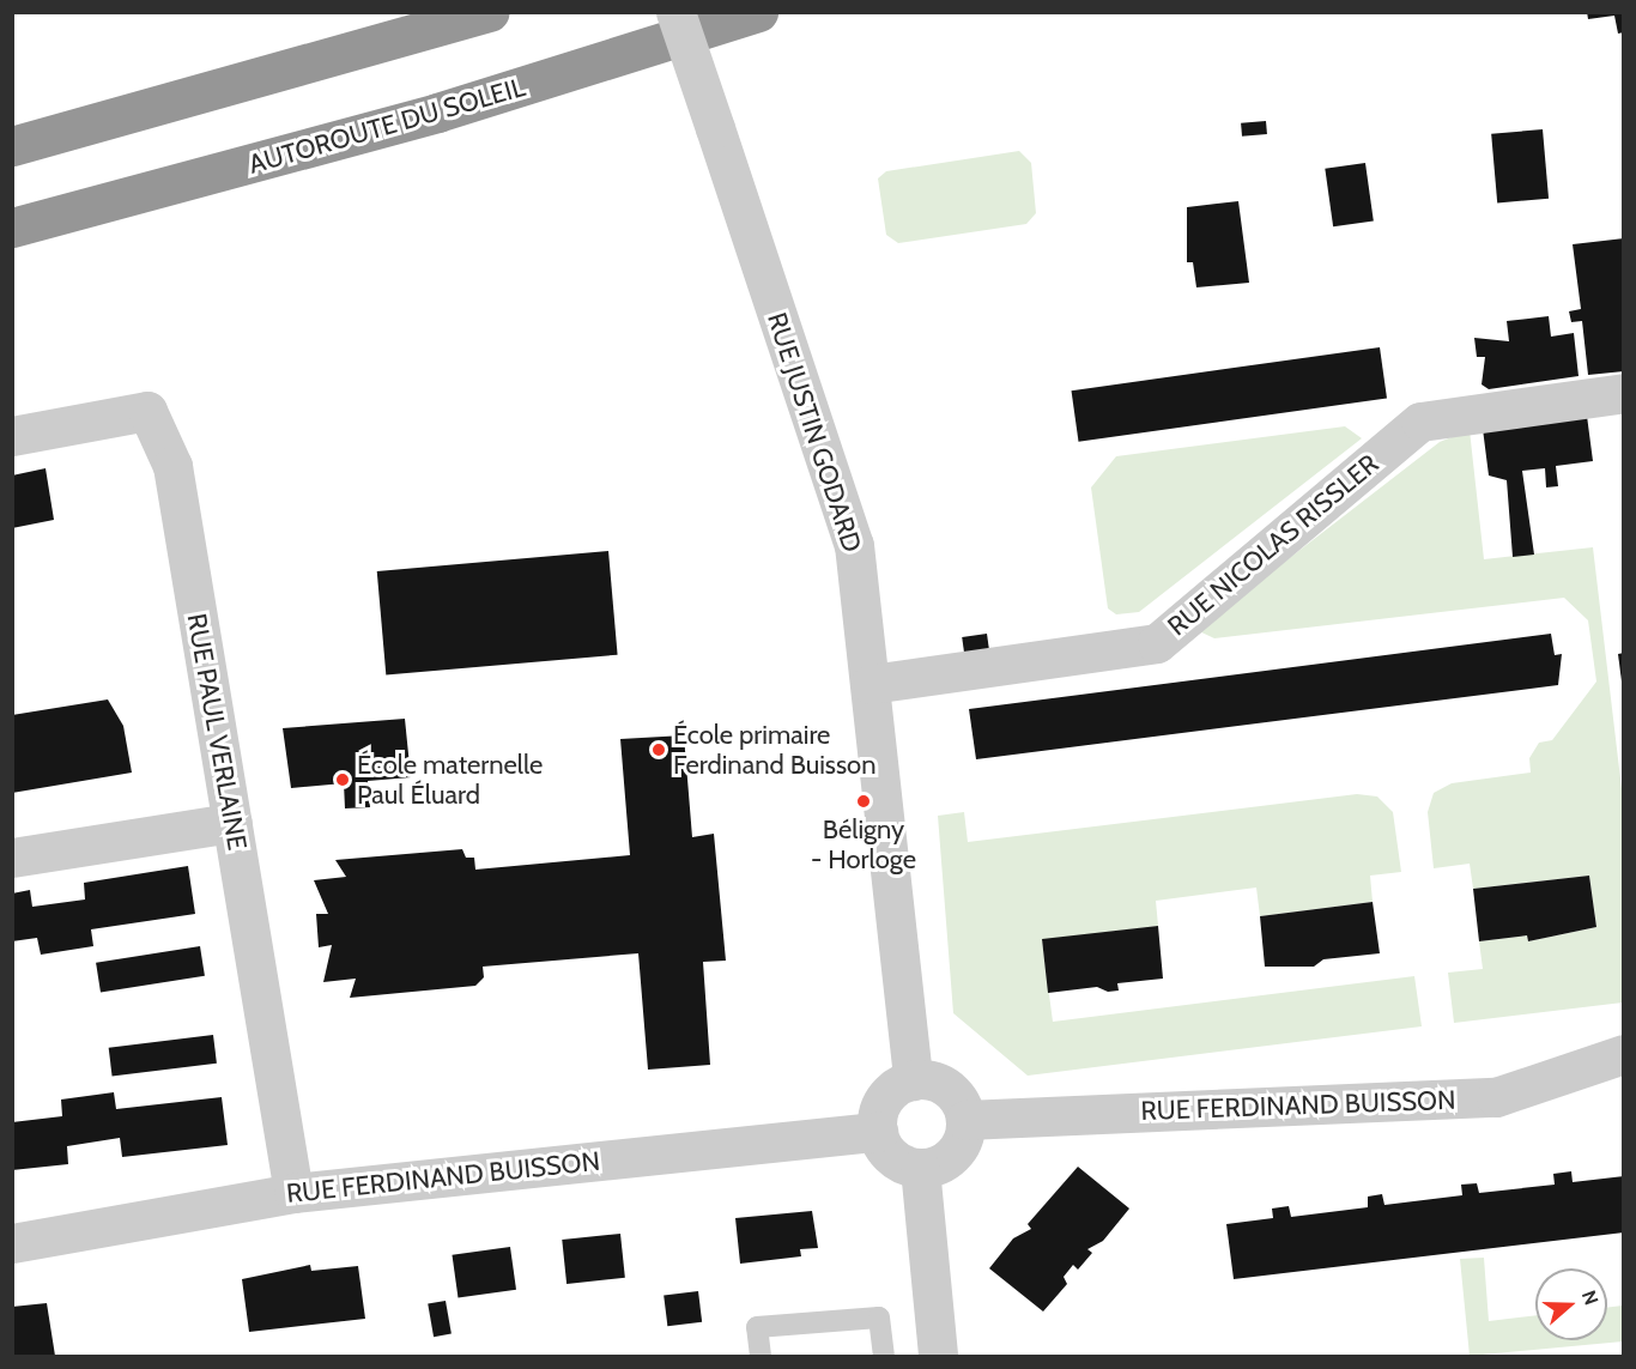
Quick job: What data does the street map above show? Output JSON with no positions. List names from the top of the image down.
{
  "streets": {
    "highway": ["AUTOROUTE DU SOLEIL"],
    "street": [
      "RUE JUSTIN GODARD",
      "RUE NICOLAS RISSLER",
      "RUE PAUL VERLAINE",
      "RUE FERDINAND BUISSON"
    ]
  },
  "crossings": [
    ["RUE JUSTIN GODARD", "RUE NICOLAS RISSLER"],
    ["RUE JUSTIN GODARD", "RUE FERDINAND BUISSON"],
    ["RUE PAUL VERLAINE", "RUE FERDINAND BUISSON"]
  ],
  "places": ["École primaire Ferdinand Buisson", "École maternelle Paul Éluard", "Béligny - Horloge"],
  "north": "right"
}
